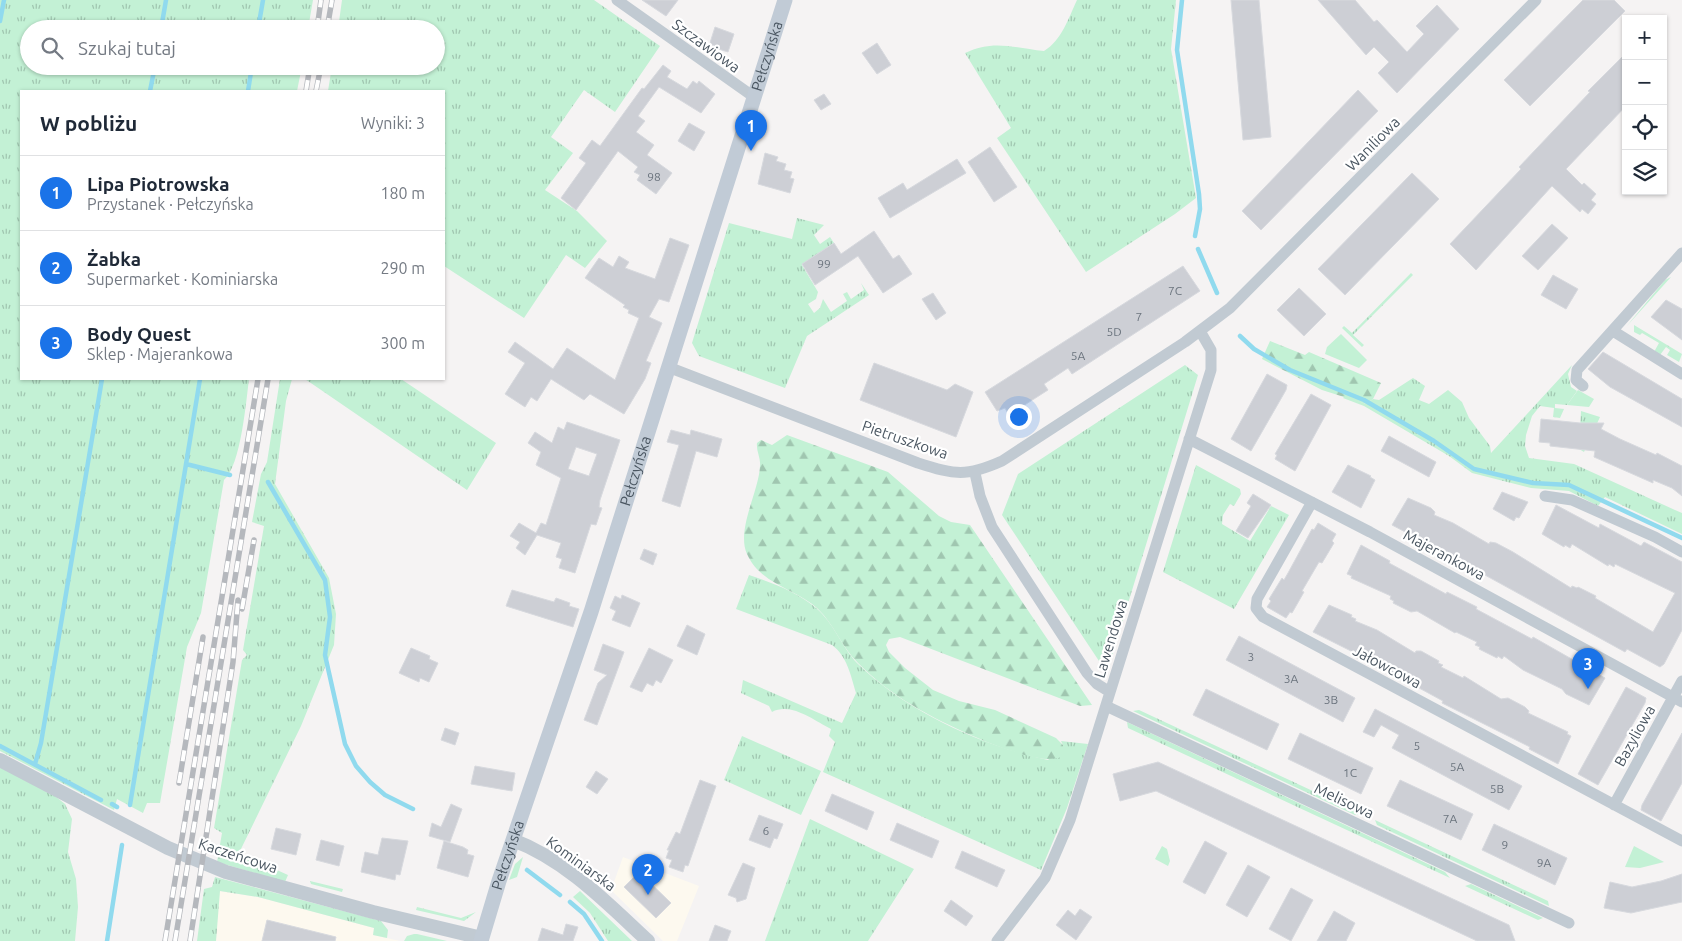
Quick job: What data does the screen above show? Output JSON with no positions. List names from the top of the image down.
{
  "streets": {
    "main road": ["Pełczyńska"],
    "street": [
      "Szczawiowa",
      "Waniliowa",
      "Pietruszkowa",
      "Majerankowa",
      "Lawendowa",
      "Jałowcowa",
      "Bazyliowa",
      "Melisowa",
      "Kaczeńcowa",
      "Kominiarska"
    ]
  },
  "crossings": [
    ["Szczawiowa", "Pełczyńska"],
    ["Pełczyńska", "Pietruszkowa"],
    ["Pełczyńska", "Kaczeńcowa"],
    ["Pełczyńska", "Kominiarska"],
    ["Waniliowa", "Pietruszkowa"],
    ["Waniliowa", "Lawendowa"],
    ["Majerankowa", "Lawendowa"],
    ["Majerankowa", "Jałowcowa"],
    ["Majerankowa", "Bazyliowa"],
    ["Lawendowa", "Melisowa"],
    ["Jałowcowa", "Bazyliowa"]
  ],
  "house_numbers": [
    "98",
    "99",
    "7C",
    "7",
    "5D",
    "5A",
    "3",
    "3A",
    "3B",
    "5",
    "5A",
    "1C",
    "5B",
    "7A",
    "6",
    "9",
    "9A"
  ],
  "page": {
    "map_buttons": ["+", "−"],
    "search": "Szukaj tutaj",
    "heading": ["W pobliżu", "Wyniki: 3"],
    "pins": ["1", "3", "2"],
    "list": [
      {
        "mark": "1",
        "name": "Lipa Piotrowska",
        "note": "Przystanek · Pełczyńska",
        "value": "180 m"
      },
      {
        "mark": "2",
        "name": "Żabka",
        "note": "Supermarket · Kominiarska",
        "value": "290 m"
      },
      {
        "mark": "3",
        "name": "Body Quest",
        "note": "Sklep · Majerankowa",
        "value": "300 m"
      }
    ]
  }
}
